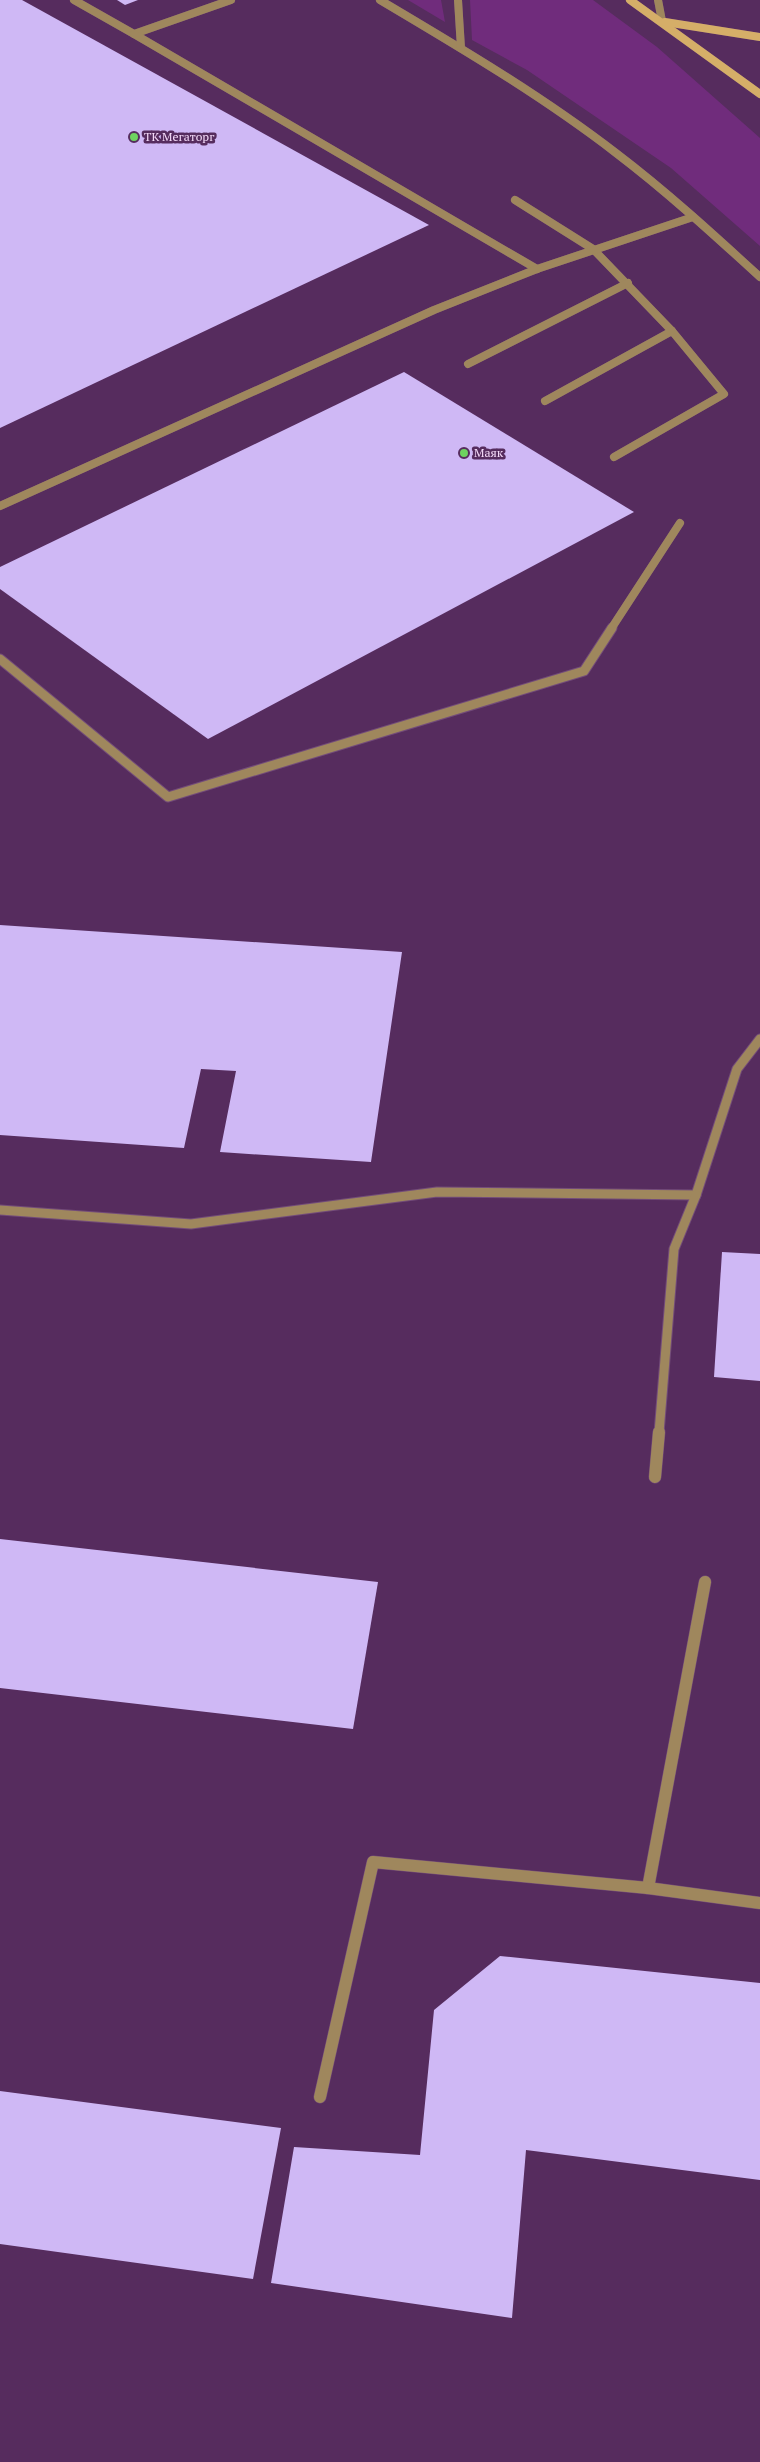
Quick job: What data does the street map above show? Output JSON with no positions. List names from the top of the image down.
{
  "places": ["ТК Мегаторг", "Маяк"]
}
